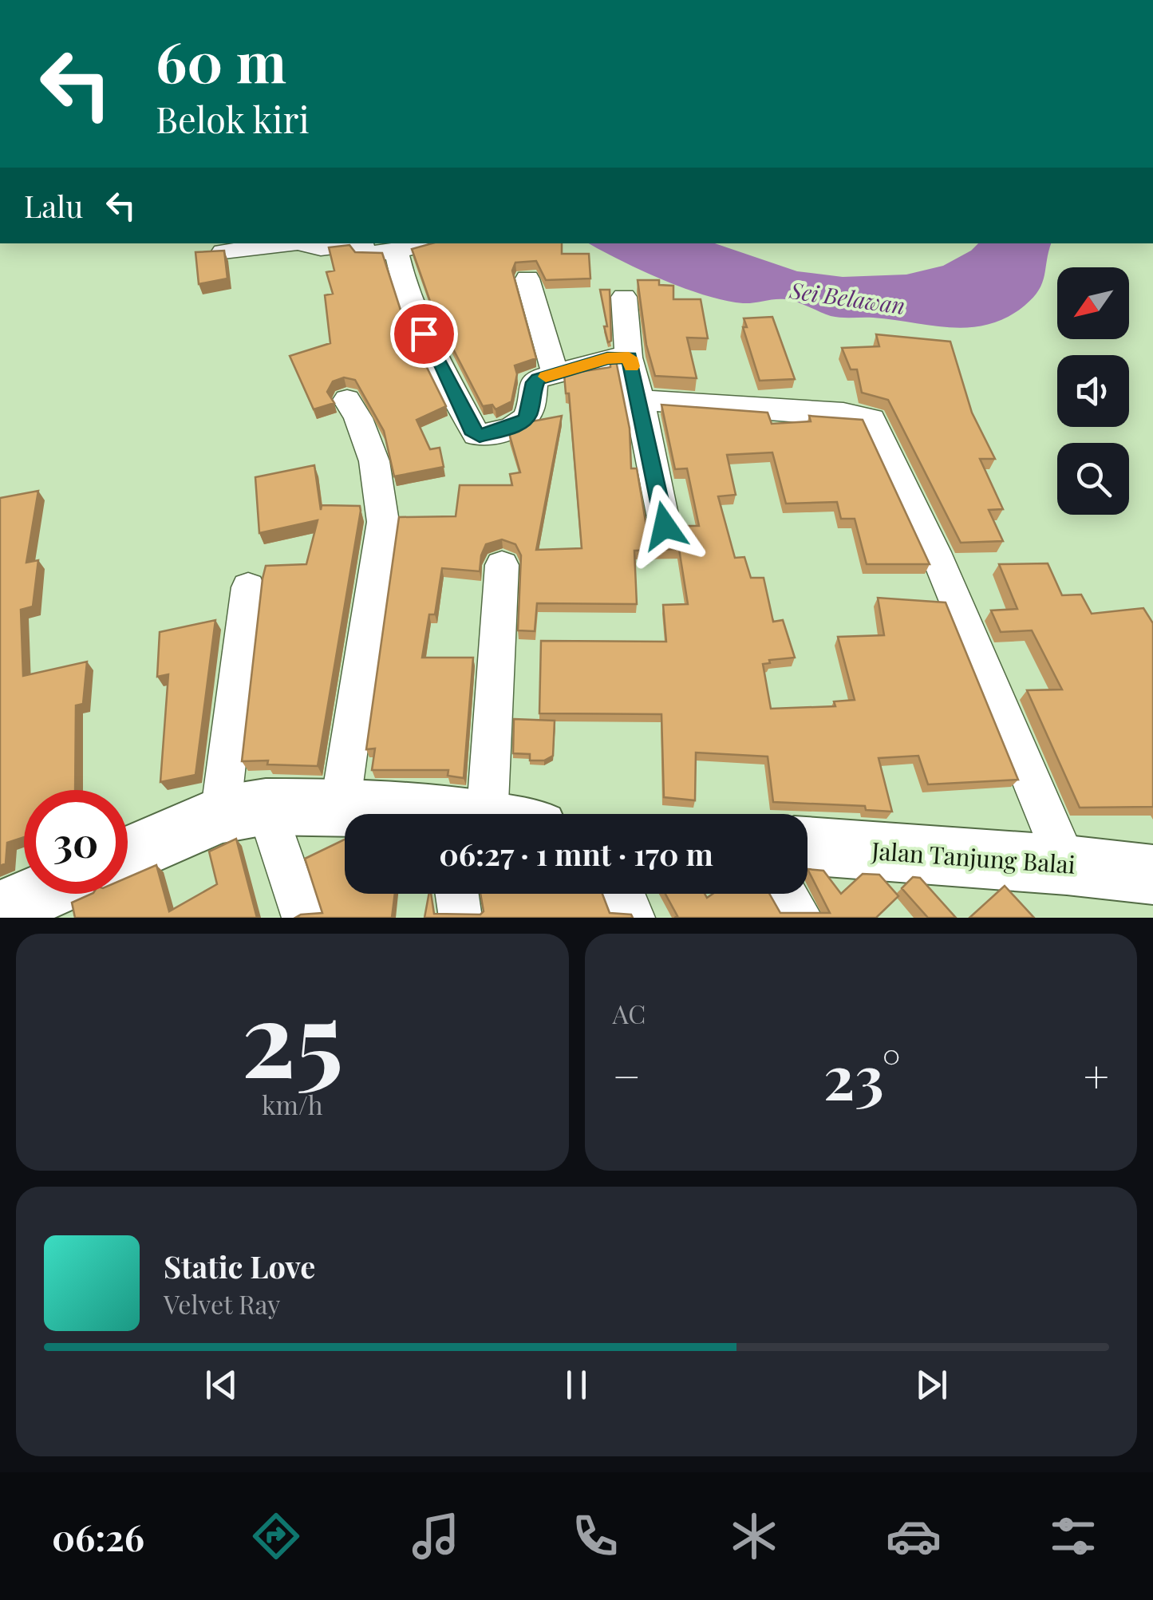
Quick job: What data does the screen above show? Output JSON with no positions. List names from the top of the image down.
{
  "streets": {
    "street": ["Jalan Tanjung Balai"]
  },
  "water": ["Sei Belawan"],
  "north": "bottom left",
  "page": {
    "turn": ["60 m", "Belok kiri"],
    "then": "Lalu",
    "limit": "30",
    "trip": "06:27 · 1 mnt · 170 m",
    "tile": [
      ["25", "km/h"],
      "AC"
    ],
    "heat": ["−", "23°", "+"],
    "song": ["Static Love", "Velvet Ray"],
    "tabs": "06:26"
  }
}
